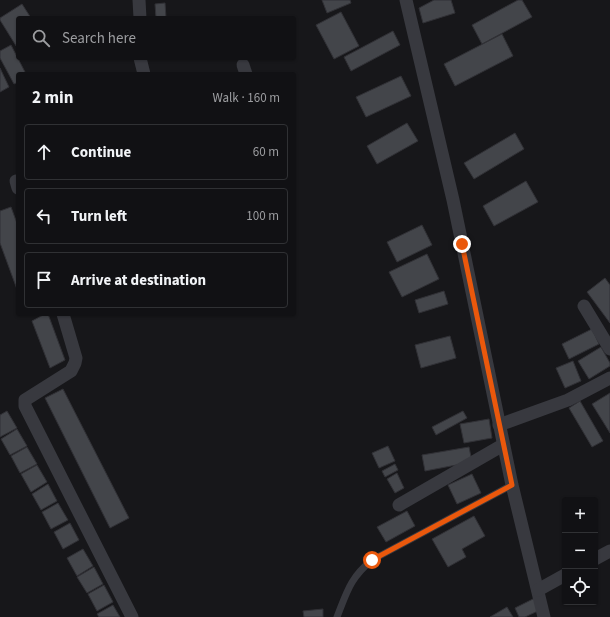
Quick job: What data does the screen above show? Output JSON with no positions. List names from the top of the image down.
{
  "page": {
    "search": "Search here",
    "heading": ["2 min", "Walk · 160 m"],
    "list": [
      ["Continue", "60 m"],
      ["Turn left", "100 m"],
      "Arrive at destination"
    ],
    "map_buttons": ["+", "−"]
  }
}
